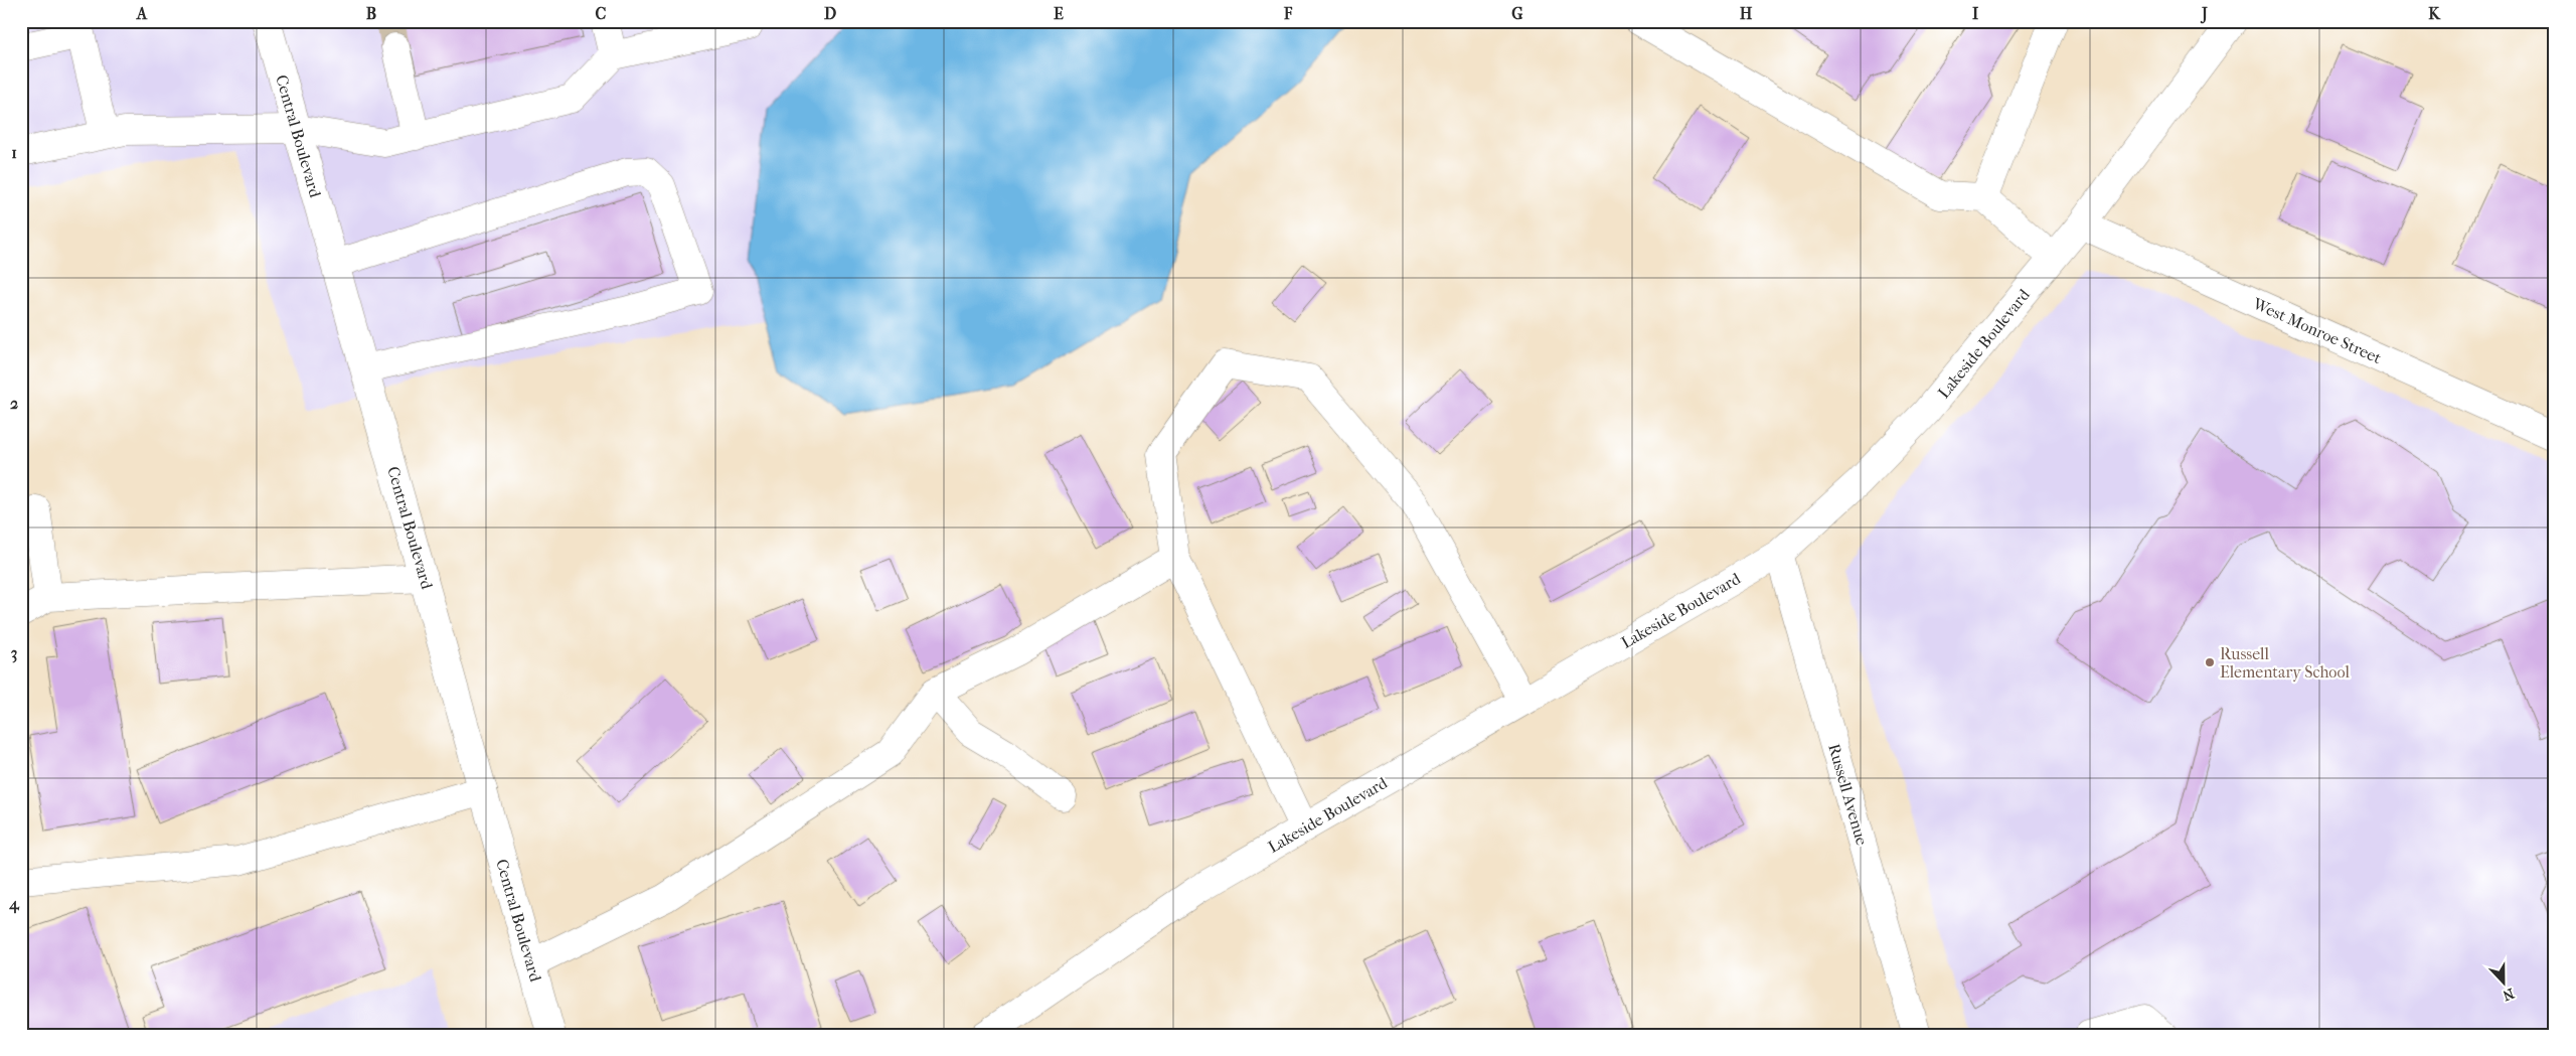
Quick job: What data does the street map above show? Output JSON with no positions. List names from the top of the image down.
{
  "streets": {
    "street": [
      "Central Boulevard",
      "West Monroe Street",
      "Lakeside Boulevard",
      "Russell Avenue"
    ]
  },
  "crossings": [
    ["West Monroe Street", "Lakeside Boulevard"],
    ["Lakeside Boulevard", "Russell Avenue"]
  ],
  "places": ["Russell Elementary School"],
  "north": "bottom",
  "grid": {
    "columns": [
      "A",
      "B",
      "C",
      "D",
      "E",
      "F",
      "G",
      "H",
      "I",
      "J",
      "K"
    ],
    "rows": [
      "1",
      "2",
      "3",
      "4"
    ]
  }
}
